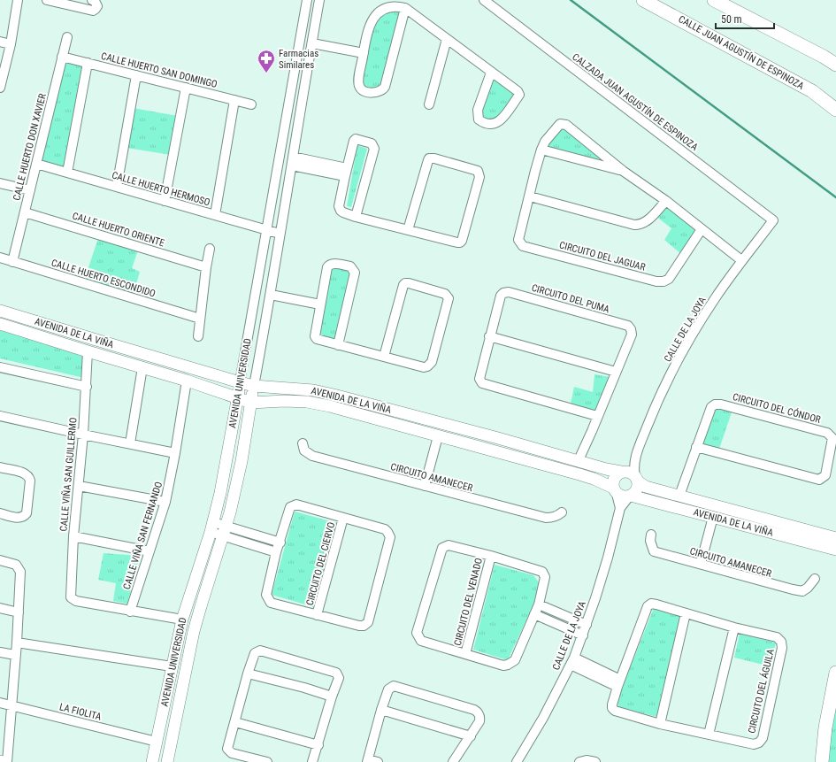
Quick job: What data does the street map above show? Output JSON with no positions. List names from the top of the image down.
{
  "streets": {
    "main road": ["CALLE JUAN AGUSTÍN DE ESPINOZA"],
    "street": [
      "CALLE HUERTO SAN DOMINGO",
      "CALZADA JUAN AGUSTÍN DE ESPINOZA",
      "CALLE HUERTO DON XAVIER",
      "CALLE HUERTO HERMOSO",
      "CALLE HUERTO ORIENTE",
      "CIRCUITO DEL JAGUAR",
      "CALLE HUERTO ESCONDIDO",
      "CIRCUITO DEL PUMA",
      "CALLE DE LA JOYA",
      "AVENIDA DE LA VIÑA",
      "AVENIDA UNIVERSIDAD",
      "CIRCUITO DEL CÓNDOR",
      "CALLE VIÑA SAN GUILLERMO",
      "CIRCUITO AMANECER",
      "CALLE VIÑA SAN FERNANDO",
      "CIRCUITO DEL CIERVO",
      "CIRCUITO DEL VENADO",
      "CIRCUITO DEL ÁGUILA",
      "LA FIOLITA"
    ]
  },
  "crossings": [
    ["CALLE HUERTO SAN DOMINGO", "CALLE HUERTO DON XAVIER"],
    ["CALZADA JUAN AGUSTÍN DE ESPINOZA", "CALLE DE LA JOYA"],
    ["CALLE HUERTO DON XAVIER", "CALLE HUERTO HERMOSO"],
    ["CALLE HUERTO DON XAVIER", "CALLE HUERTO ORIENTE"],
    ["CALLE HUERTO DON XAVIER", "CALLE HUERTO ESCONDIDO"],
    ["CALLE HUERTO HERMOSO", "AVENIDA UNIVERSIDAD"],
    ["CIRCUITO DEL JAGUAR", "CALLE DE LA JOYA"],
    ["CIRCUITO DEL PUMA", "AVENIDA DE LA VIÑA"],
    ["CALLE DE LA JOYA", "AVENIDA DE LA VIÑA"],
    ["AVENIDA DE LA VIÑA", "AVENIDA UNIVERSIDAD"],
    ["AVENIDA DE LA VIÑA", "CIRCUITO DEL CÓNDOR"],
    ["AVENIDA DE LA VIÑA", "CALLE VIÑA SAN GUILLERMO"],
    ["AVENIDA DE LA VIÑA", "CALLE VIÑA SAN FERNANDO"],
    ["AVENIDA UNIVERSIDAD", "LA FIOLITA"],
    ["CALLE VIÑA SAN GUILLERMO", "CALLE VIÑA SAN FERNANDO"]
  ],
  "places": {
    "pharmacy": ["Farmacias Similares"]
  },
  "scale_bar": "50 m"
}
